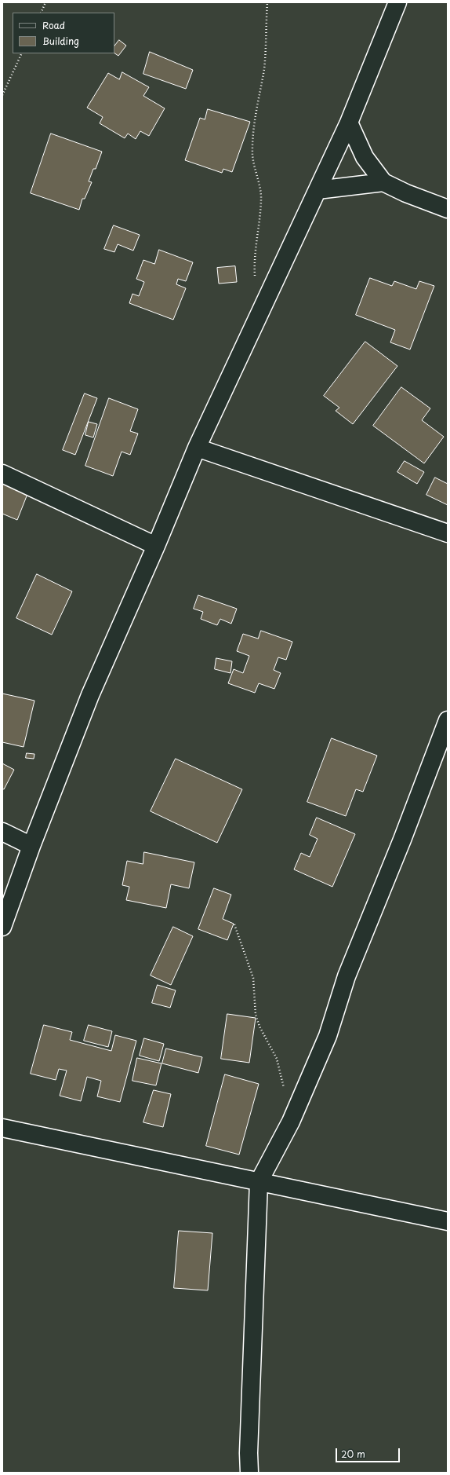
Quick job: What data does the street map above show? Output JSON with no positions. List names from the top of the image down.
{
  "legend": ["Road", "Building"],
  "scale_bar": "20 m"
}
